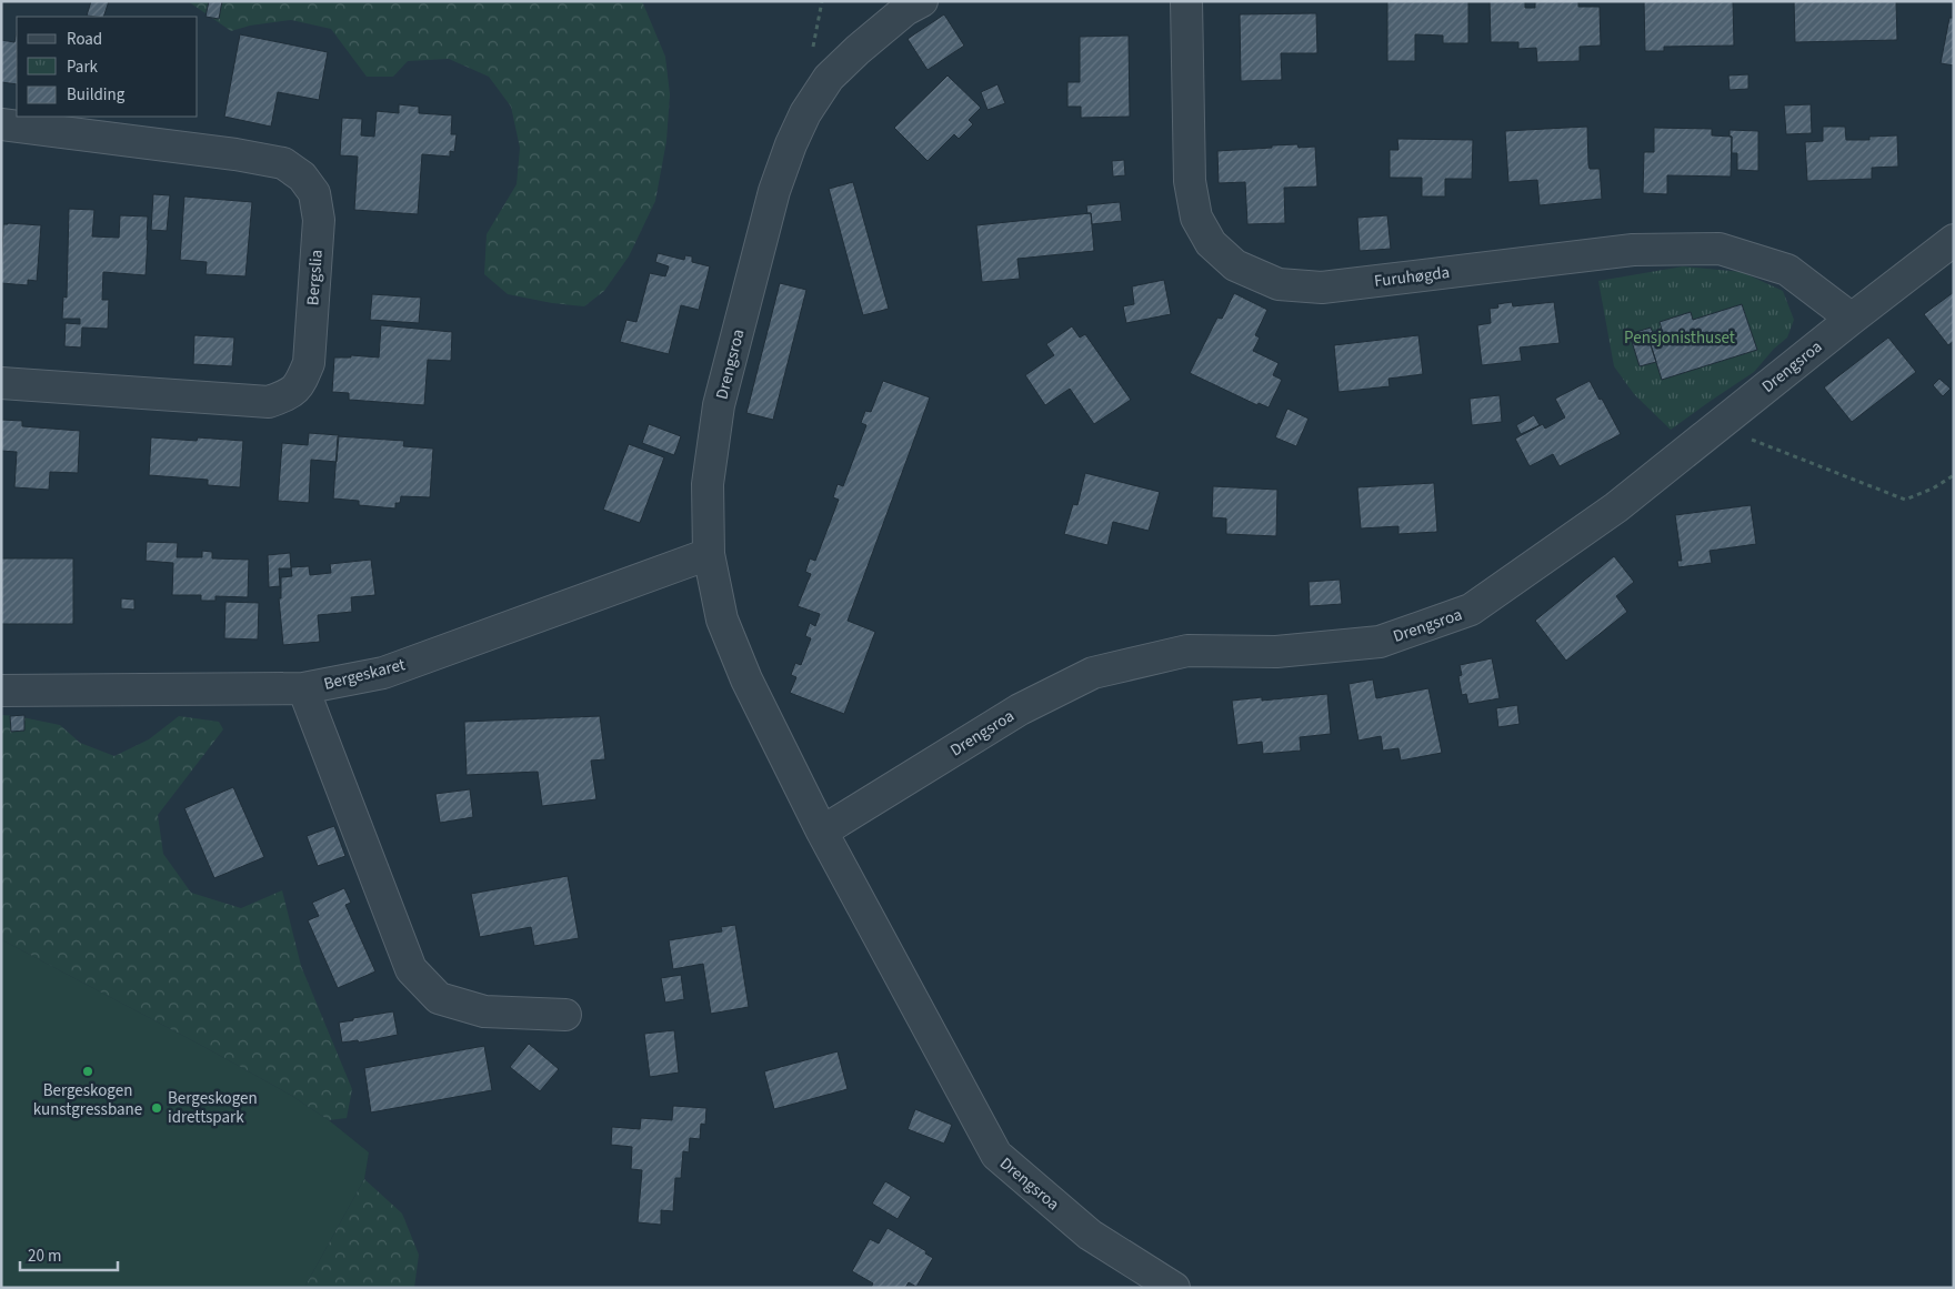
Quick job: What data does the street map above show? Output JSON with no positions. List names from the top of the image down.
{
  "streets": {
    "street": [
      "Furuhøgda",
      "Bergslia",
      "Drengsroa",
      "Bergeskaret"
    ]
  },
  "crossings": [
    ["Furuhøgda", "Drengsroa"],
    ["Drengsroa", "Bergeskaret"]
  ],
  "parks": ["Pensjonisthuset"],
  "places": ["Bergeskogen kunstgressbane", "Bergeskogen idrettspark"],
  "legend": ["Road", "Park", "Building"],
  "scale_bar": "20 m"
}
